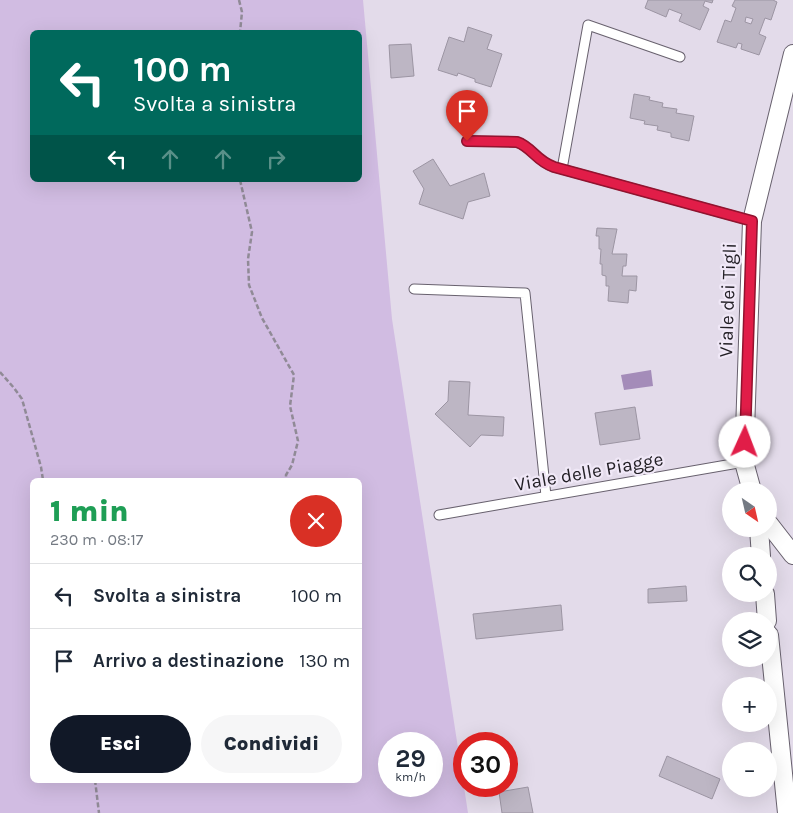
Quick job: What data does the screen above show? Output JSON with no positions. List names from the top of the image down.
{
  "streets": {
    "street": ["Viale dei Tigli"],
    "lane": ["Viale delle Piagge"]
  },
  "crossings": [
    ["Viale dei Tigli", "Viale delle Piagge"]
  ],
  "north": "bottom right",
  "page": {
    "turn": ["100 m", "Svolta a sinistra"],
    "heading": ["1 min", "230 m · 08:17"],
    "map_buttons": ["+", "−"],
    "list": [
      {
        "name": "Svolta a sinistra",
        "value": "100 m"
      },
      {
        "name": "Arrivo a destinazione",
        "value": "130 m"
      }
    ],
    "buttons": ["Esci", "Condividi"],
    "speed": "29 km/h",
    "limit": "30"
  }
}
